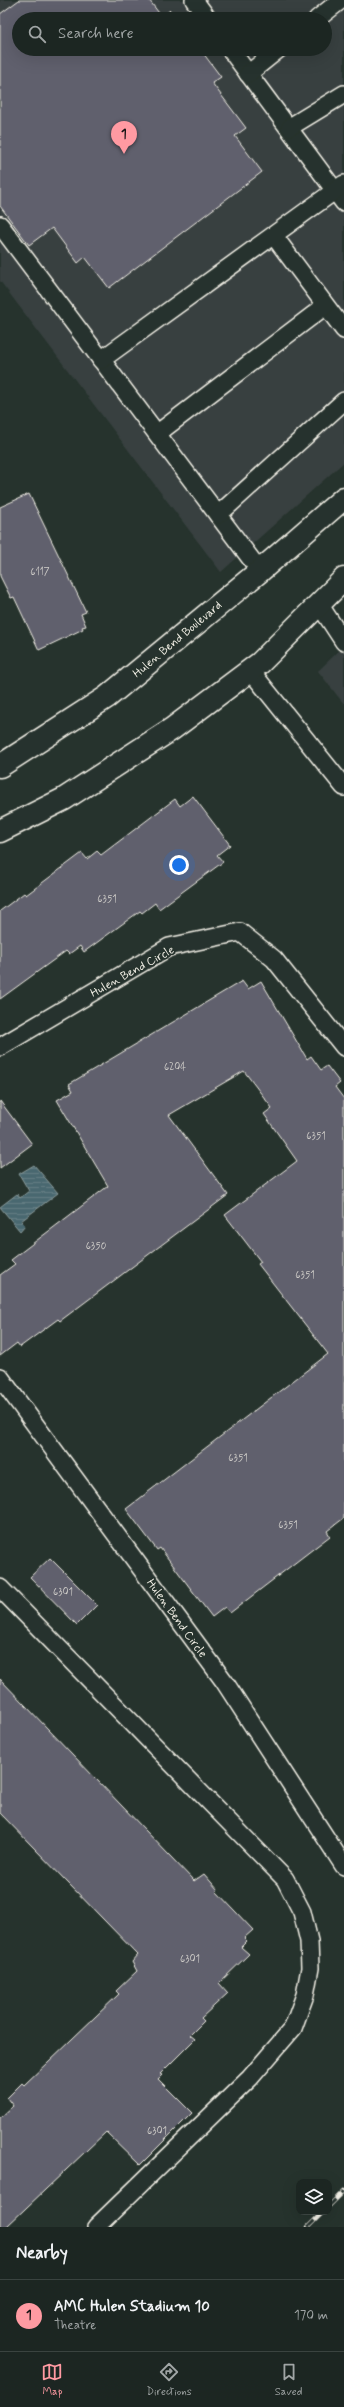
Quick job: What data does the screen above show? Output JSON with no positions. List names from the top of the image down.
{
  "streets": {
    "street": ["Hulen Bend Boulevard"],
    "lane": ["Hulen Bend Circle"]
  },
  "house_numbers": [
    "6117",
    "6351",
    "6204",
    "6351",
    "6350",
    "6351",
    "6351",
    "6351",
    "6301",
    "6301",
    "6301"
  ],
  "page": {
    "search": "Search here",
    "pins": "1",
    "heading": "Nearby",
    "list": [
      {
        "mark": "1",
        "name": "AMC Hulen Stadium 10",
        "note": "Theatre",
        "value": "170 m"
      }
    ],
    "nav": ["Map", "Directions", "Saved"]
  }
}
